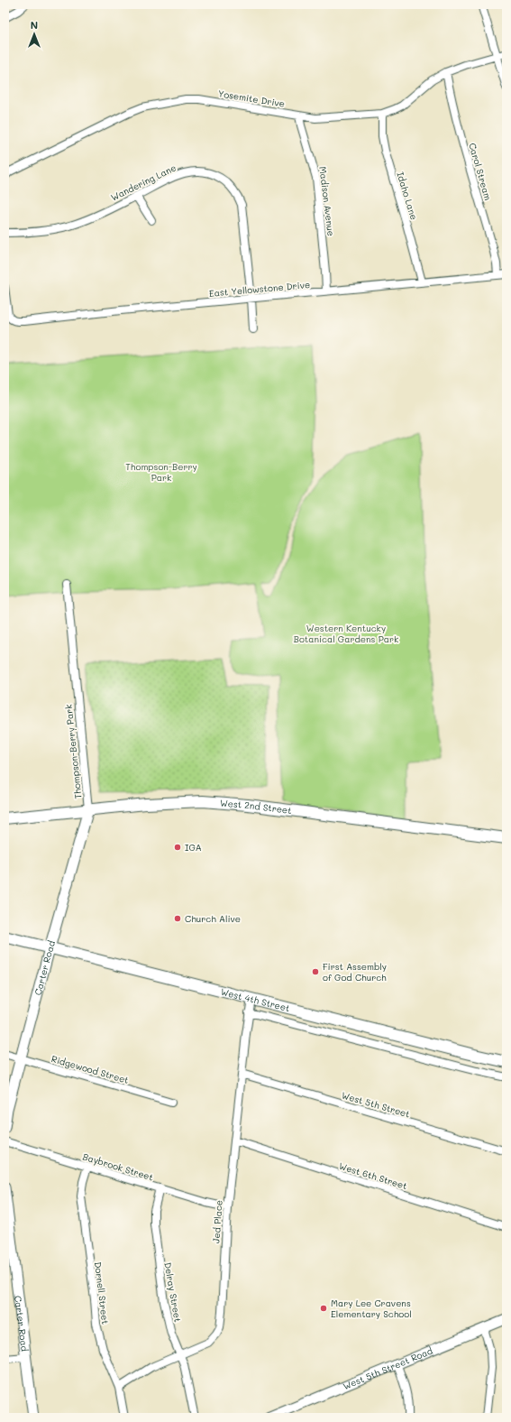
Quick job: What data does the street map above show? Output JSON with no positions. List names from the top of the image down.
{
  "streets": {
    "main road": ["West 2nd Street", "Carter Road", "West 4th Street"],
    "street": [
      "Yosemite Drive",
      "Carol Stream",
      "Wandering Lane",
      "Idaho Lane",
      "Madison Avenue",
      "East Yellowstone Drive",
      "Thompson-Berry Park",
      "Ridgewood Street",
      "West 5th Street",
      "Baybrook Street",
      "West 6th Street",
      "Jed Place",
      "Delray Street",
      "Dornell Street",
      "West 5th Street Road"
    ]
  },
  "crossings": [
    ["Yosemite Drive", "Carol Stream"],
    ["Yosemite Drive", "Idaho Lane"],
    ["Yosemite Drive", "Madison Avenue"],
    ["Carol Stream", "East Yellowstone Drive"],
    ["Wandering Lane", "East Yellowstone Drive"],
    ["Idaho Lane", "East Yellowstone Drive"],
    ["Madison Avenue", "East Yellowstone Drive"],
    ["Thompson-Berry Park", "West 2nd Street"],
    ["Thompson-Berry Park", "Carter Road"],
    ["West 2nd Street", "Carter Road"],
    ["Carter Road", "West 4th Street"],
    ["Carter Road", "Ridgewood Street"],
    ["West 4th Street", "Jed Place"],
    ["West 5th Street", "Jed Place"],
    ["Baybrook Street", "Jed Place"],
    ["Baybrook Street", "Delray Street"],
    ["Baybrook Street", "Dornell Street"],
    ["West 6th Street", "Jed Place"],
    ["Jed Place", "Delray Street"],
    ["Jed Place", "Dornell Street"]
  ],
  "parks": ["Thompson-Berry Park", "Western Kentucky Botanical Gardens Park"],
  "places": [
    "IGA",
    "Church Alive",
    "First Assembly of God Church",
    "Mary Lee Cravens Elementary School"
  ],
  "north": "top"
}
